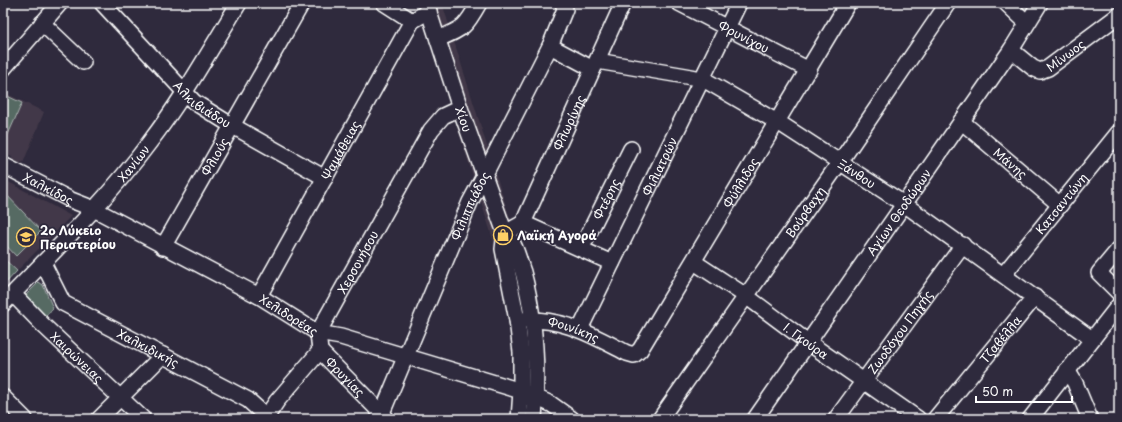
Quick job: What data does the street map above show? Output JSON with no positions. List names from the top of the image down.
{
  "streets": {
    "street": [
      "Φρυνίχου",
      "Μίνωος",
      "Αλκιβιάδου",
      "Χίου",
      "Φλωρίνης",
      "Ψαμάθειας",
      "Φλιούς",
      "Χανίων",
      "Μάνης",
      "Φιλιατρών",
      "Ξάνθου",
      "Φύλλιδος",
      "Χαλκίδος",
      "Φτέρης",
      "Κατσαντώνη",
      "Φιλιππιάδος",
      "Αγίων Θεοδώρων",
      "Βούρβαχη",
      "Χερσονήσου",
      "Χελιδορέας",
      "Φοινίκης",
      "Ζωοδόχου Πηγής",
      "Τζαβέλλα",
      "Ι. Γκούρα",
      "Χαλκιδικής",
      "Χαιρώνειας",
      "Φρυγίας"
    ]
  },
  "crossings": [
    ["Φρυνίχου", "Φιλιατρών"],
    ["Φρυνίχου", "Φύλλιδος"],
    ["Μίνωος", "Αγίων Θεοδώρων"],
    ["Αλκιβιάδου", "Ψαμάθειας"],
    ["Αλκιβιάδου", "Φλιούς"],
    ["Αλκιβιάδου", "Χανίων"],
    ["Χίου", "Φιλιππιάδος"],
    ["Χίου", "Χερσονήσου"],
    ["Χίου", "Χελιδορέας"],
    ["Χίου", "Φοινίκης"],
    ["Φλωρίνης", "Ξάνθου"],
    ["Ψαμάθειας", "Χελιδορέας"],
    ["Φλιούς", "Χελιδορέας"],
    ["Χανίων", "Χαλκίδος"],
    ["Χανίων", "Χελιδορέας"],
    ["Χανίων", "Χαλκιδικής"],
    ["Χανίων", "Χαιρώνειας"],
    ["Μάνης", "Κατσαντώνη"],
    ["Μάνης", "Αγίων Θεοδώρων"],
    ["Φιλιατρών", "Ξάνθου"],
    ["Φιλιατρών", "Φοινίκης"],
    ["Ξάνθου", "Φύλλιδος"],
    ["Ξάνθου", "Κατσαντώνη"],
    ["Ξάνθου", "Φιλιππιάδος"],
    ["Ξάνθου", "Αγίων Θεοδώρων"],
    ["Ξάνθου", "Βούρβαχη"],
    ["Ξάνθου", "Ζωοδόχου Πηγής"],
    ["Ξάνθου", "Τζαβέλλα"],
    ["Φύλλιδος", "Φοινίκης"],
    ["Φύλλιδος", "Ι. Γκούρα"],
    ["Χαλκίδος", "Χελιδορέας"],
    ["Φιλιππιάδος", "Χελιδορέας"],
    ["Φιλιππιάδος", "Φρυγίας"],
    ["Αγίων Θεοδώρων", "Ι. Γκούρα"],
    ["Βούρβαχη", "Ι. Γκούρα"],
    ["Χερσονήσου", "Χελιδορέας"],
    ["Ζωοδόχου Πηγής", "Ι. Γκούρα"]
  ],
  "places": {
    "shop": ["Λαϊκή Αγορά"],
    "school or university": ["2ο Λύκειο Περιστερίου"]
  },
  "scale_bar": "50 m"
}
